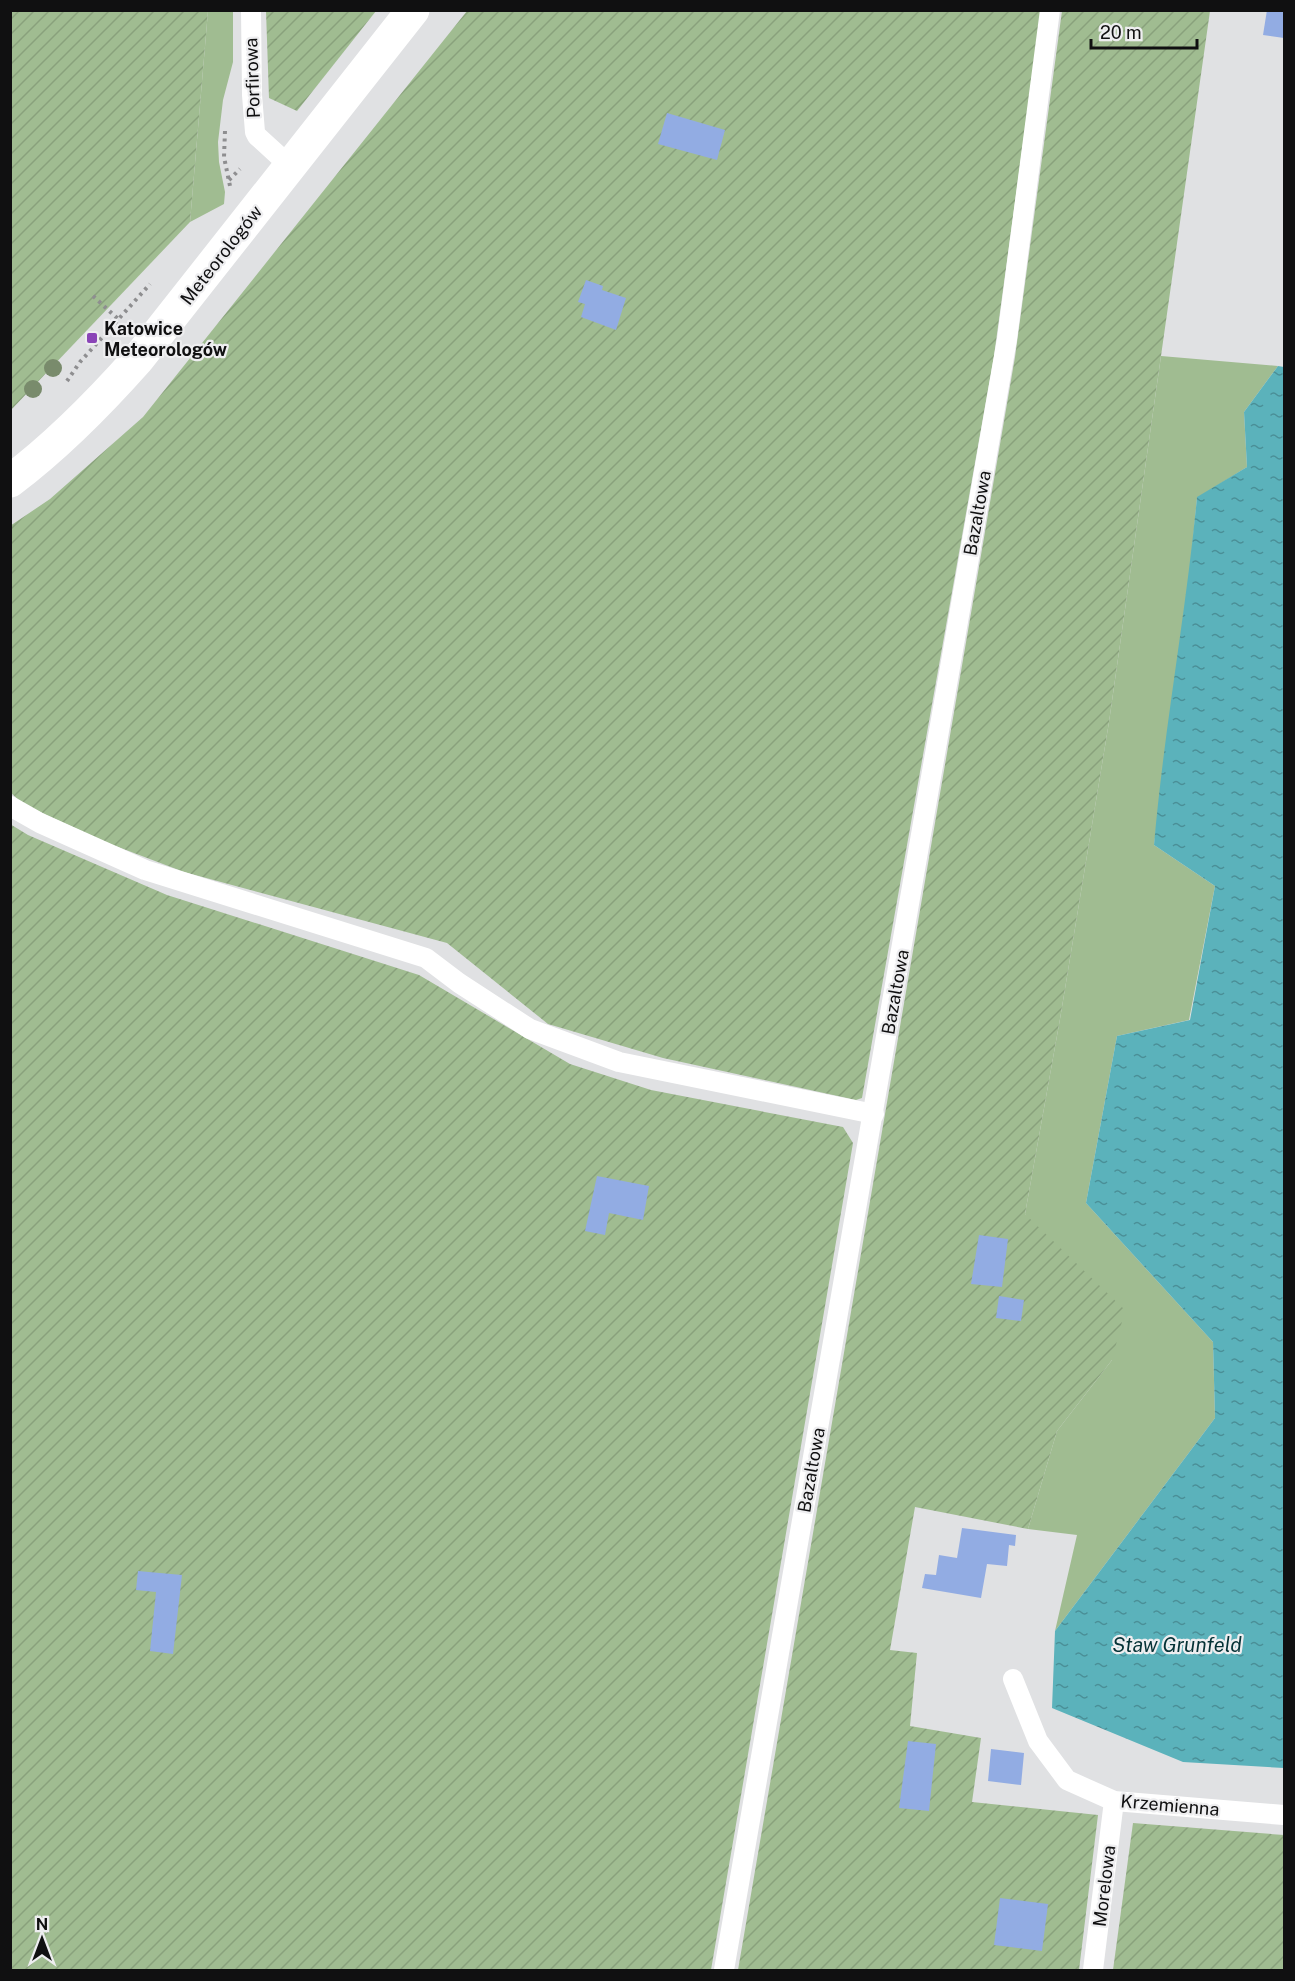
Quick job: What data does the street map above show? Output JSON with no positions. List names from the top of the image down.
{
  "streets": {
    "street": ["Meteorologów"],
    "lane": [
      "Porfirowa",
      "Bazaltowa",
      "Krzemienna",
      "Morelowa"
    ]
  },
  "crossings": [
    ["Porfirowa", "Meteorologów"],
    ["Krzemienna", "Morelowa"]
  ],
  "water": ["Staw Grunfeld"],
  "places": {
    "transit": ["Katowice Meteorologów"]
  },
  "scale_bar": "20 m",
  "north": "top"
}
